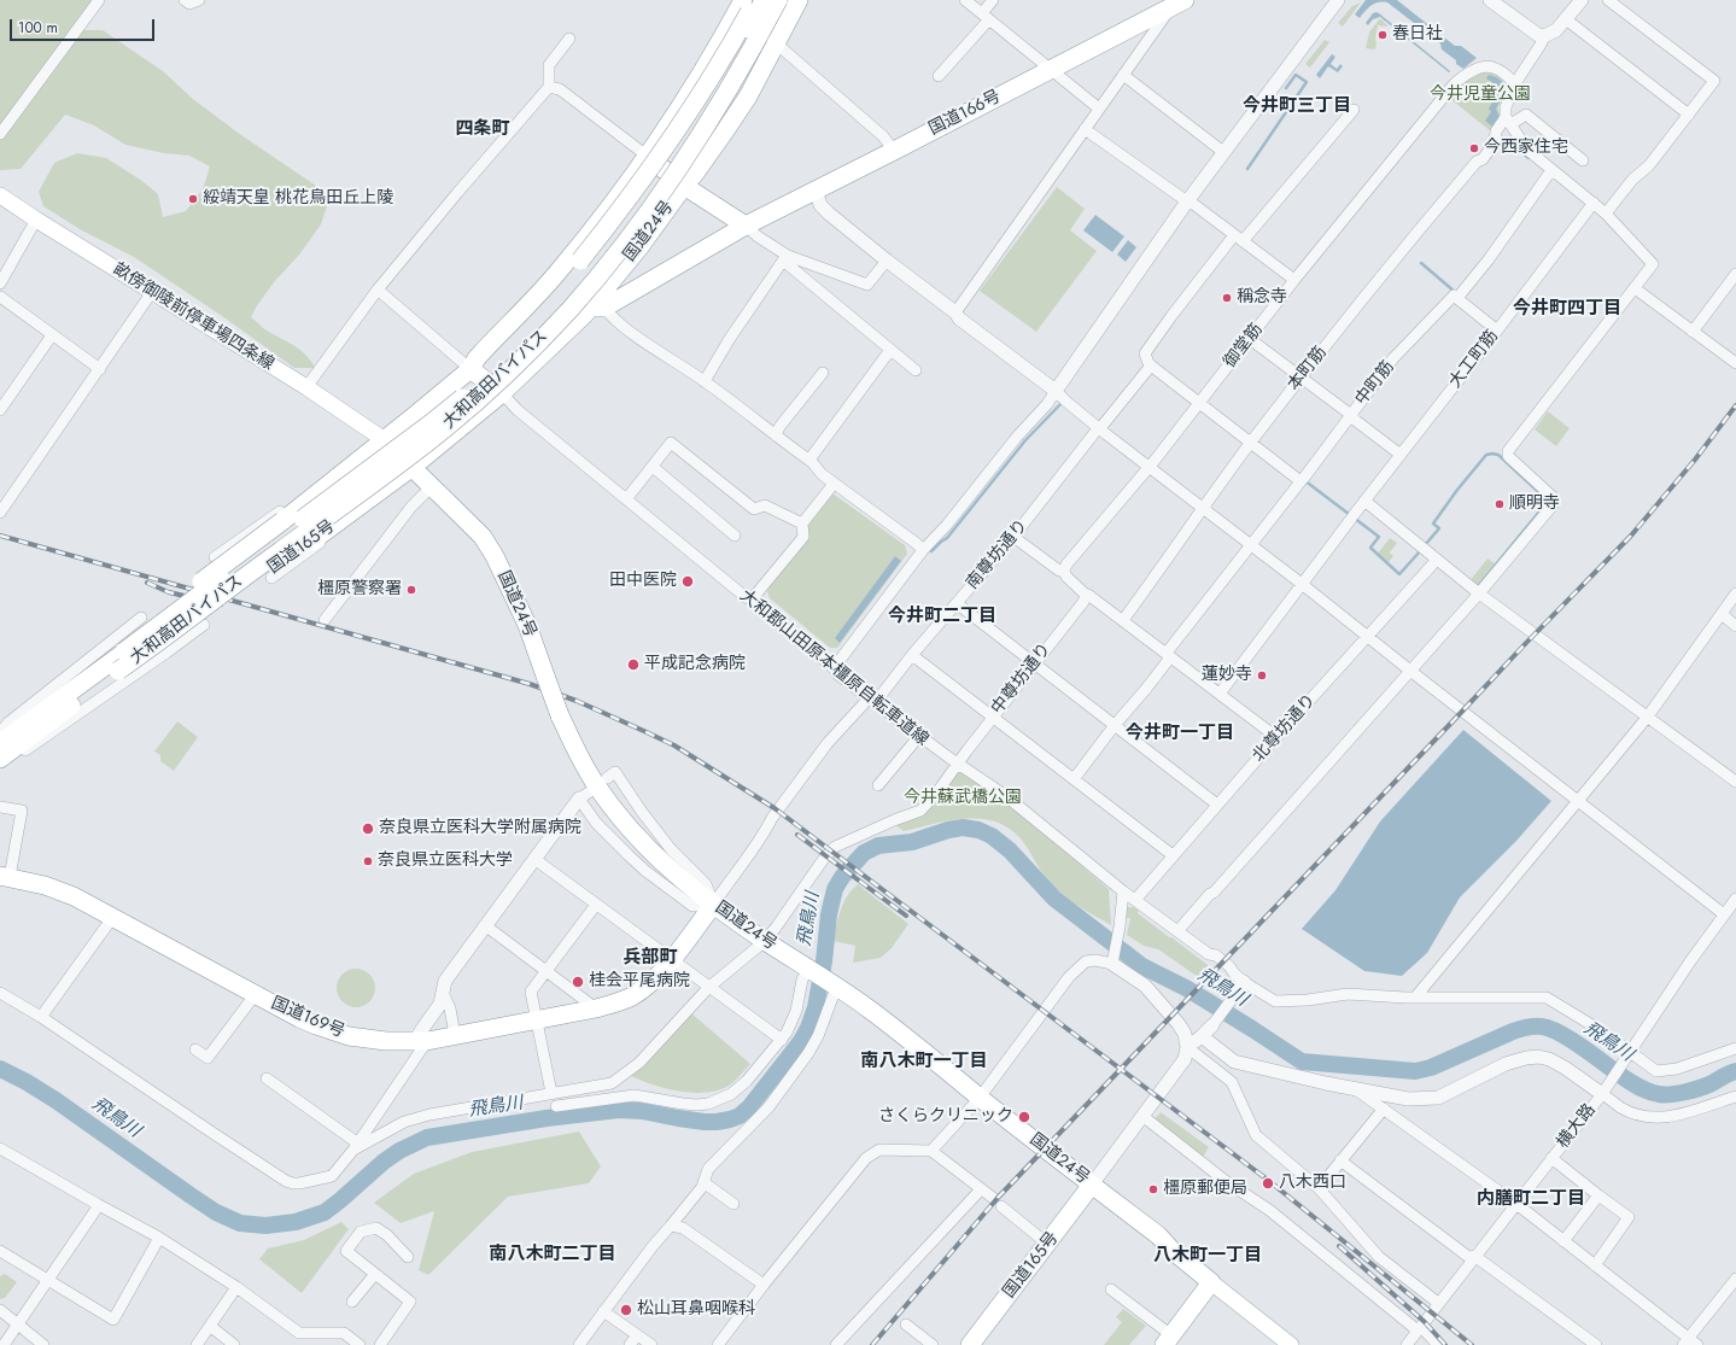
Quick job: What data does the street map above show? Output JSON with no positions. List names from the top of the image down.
{
  "streets": {
    "highway": [
      "国道166号",
      "国道24号",
      "大和高田バイパス",
      "国道165号",
      "国道169号"
    ],
    "main road": ["畝傍御陵前停車場四条線"],
    "street": [
      "御堂筋",
      "大工町筋",
      "本町筋",
      "中町筋",
      "南尊坊通り",
      "大和郡山田原本橿原自転車道線",
      "中尊坊通り",
      "北尊坊通り",
      "横大路"
    ]
  },
  "crossings": [
    ["国道166号", "国道24号"],
    ["国道24号", "畝傍御陵前停車場四条線"],
    ["国道24号", "大和高田バイパス"],
    ["国道24号", "国道165号"],
    ["国道24号", "南尊坊通り"],
    ["国道24号", "大和郡山田原本橿原自転車道線"],
    ["国道24号", "中尊坊通り"],
    ["国道24号", "国道169号"],
    ["畝傍御陵前停車場四条線", "大和高田バイパス"],
    ["畝傍御陵前停車場四条線", "国道165号"],
    ["御堂筋", "本町筋"],
    ["大和高田バイパス", "国道165号"],
    ["南尊坊通り", "大和郡山田原本橿原自転車道線"],
    ["南尊坊通り", "国道169号"],
    ["大和郡山田原本橿原自転車道線", "中尊坊通り"],
    ["大和郡山田原本橿原自転車道線", "北尊坊通り"],
    ["大和郡山田原本橿原自転車道線", "横大路"]
  ],
  "districts": [
    "今井町三丁目",
    "四条町",
    "今井町四丁目",
    "今井町二丁目",
    "今井町一丁目",
    "兵部町",
    "南八木町一丁目",
    "内膳町二丁目",
    "南八木町二丁目",
    "八木町一丁目"
  ],
  "water": ["飛鳥川"],
  "parks": ["今井児童公園", "今井蘇武橋公園"],
  "places": [
    "春日社",
    "今西家住宅",
    "綏靖天皇 桃花鳥田丘上陵",
    "稱念寺",
    "順明寺",
    "田中医院",
    "橿原警察署",
    "平成記念病院",
    "蓮妙寺",
    "奈良県立医科大学附属病院",
    "奈良県立医科大学",
    "桂会平尾病院",
    "さくらクリニック",
    "八木西口",
    "橿原郵便局",
    "松山耳鼻咽喉科"
  ],
  "scale_bar": "100 m"
}
